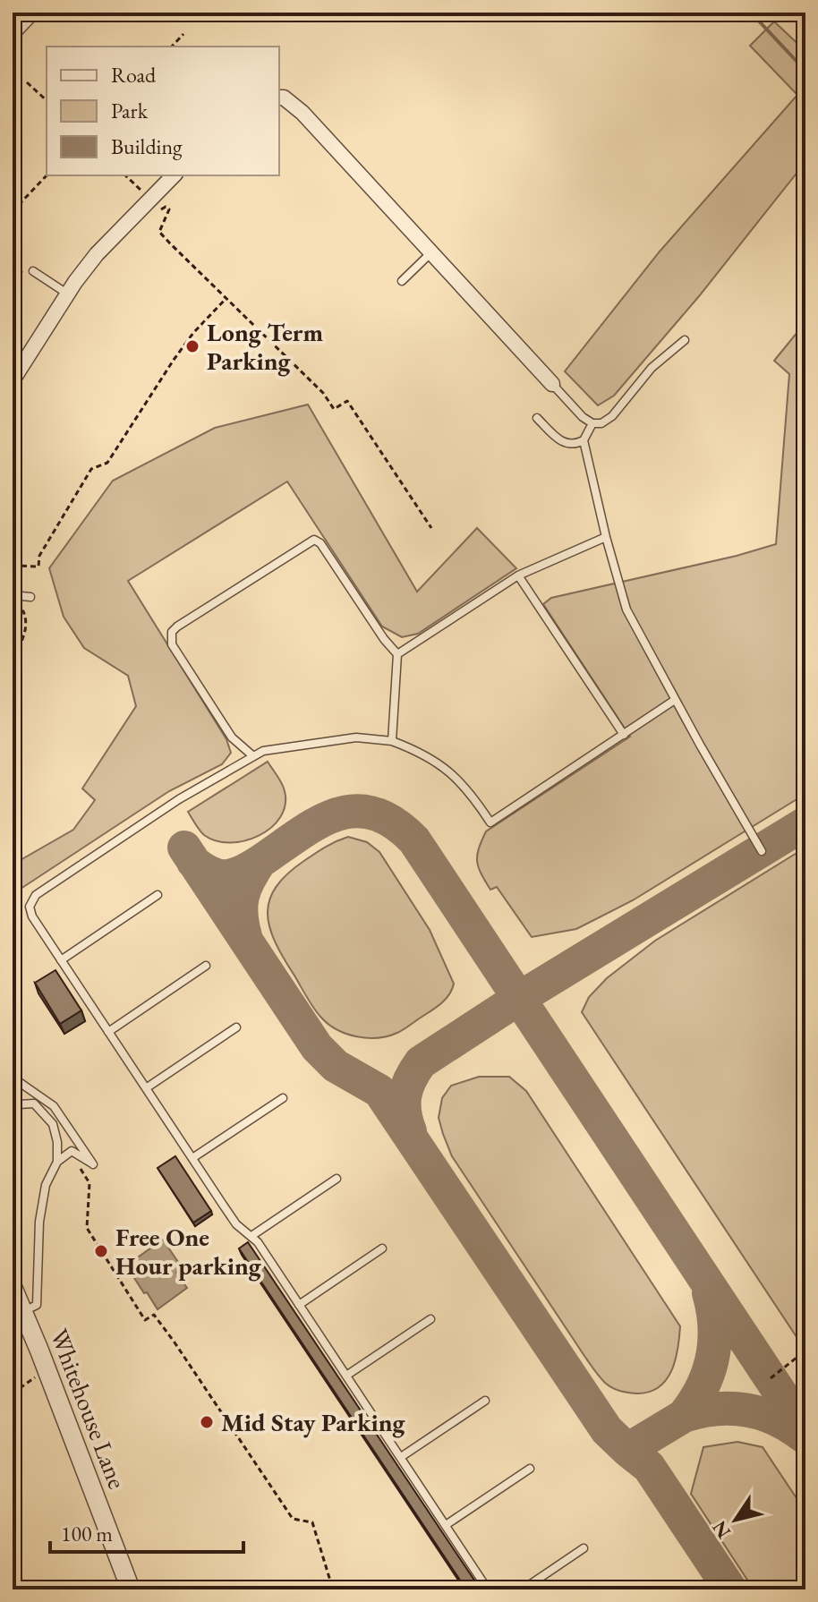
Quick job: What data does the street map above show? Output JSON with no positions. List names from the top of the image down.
{
  "streets": {
    "street": ["Whitehouse Lane"]
  },
  "places": ["Long Term Parking", "Free One Hour parking", "Mid Stay Parking"],
  "legend": ["Road", "Park", "Building"],
  "scale_bar": "100 m",
  "north": "bottom left"
}
